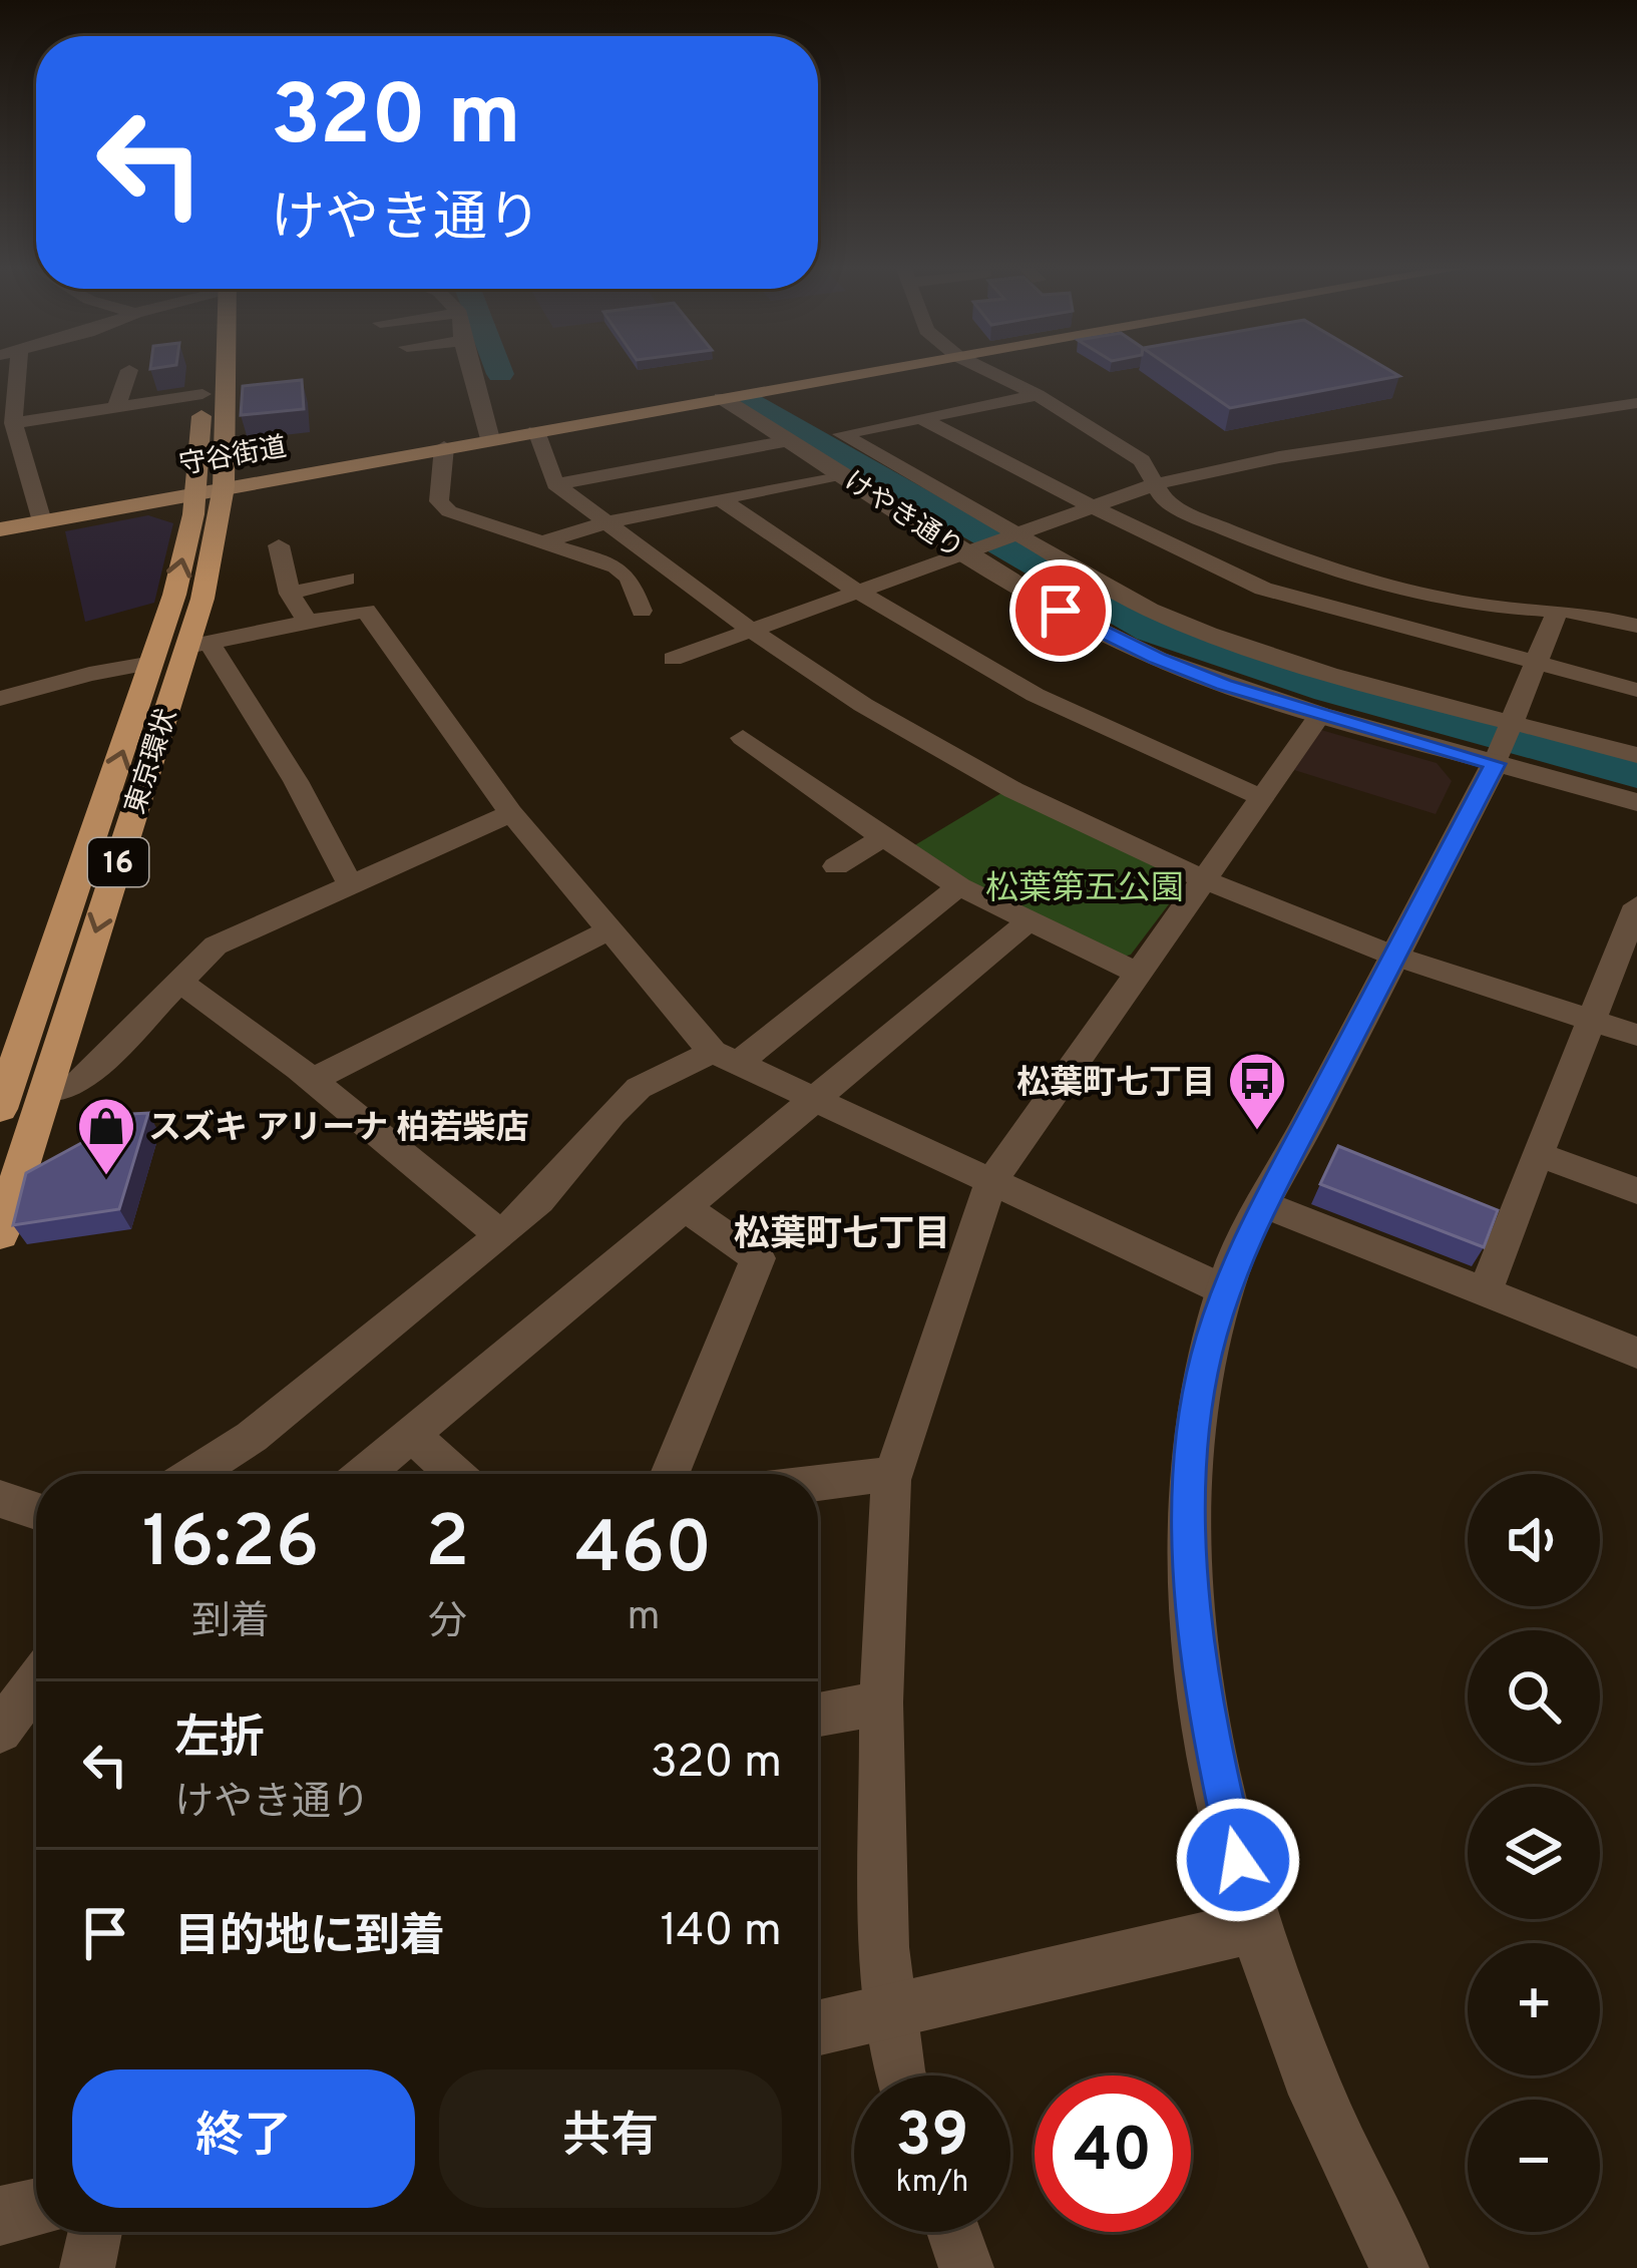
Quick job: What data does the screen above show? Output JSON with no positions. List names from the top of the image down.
{
  "streets": {
    "highway": ["東京環状", "16"],
    "main road": ["守谷街道"],
    "street": ["けやき通り"]
  },
  "crossings": [
    ["守谷街道", "けやき通り"],
    ["守谷街道", "東京環状"]
  ],
  "districts": ["松葉町七丁目"],
  "parks": ["松葉第五公園"],
  "places": {
    "bus stop": ["松葉町七丁目"],
    "shop": ["スズキ アリーナ 柏若柴店"]
  },
  "page": {
    "turn": ["320 m", "けやき通り"],
    "map_buttons": ["+", "−"],
    "eta": [
      "16:26",
      "到着",
      "2",
      "分",
      "460",
      "m"
    ],
    "list": [
      {
        "name": "左折",
        "note": "けやき通り",
        "value": "320 m"
      },
      {
        "name": "目的地に到着",
        "value": "140 m"
      }
    ],
    "buttons": ["終了", "共有"],
    "speed": "39 km/h",
    "limit": "40"
  }
}
